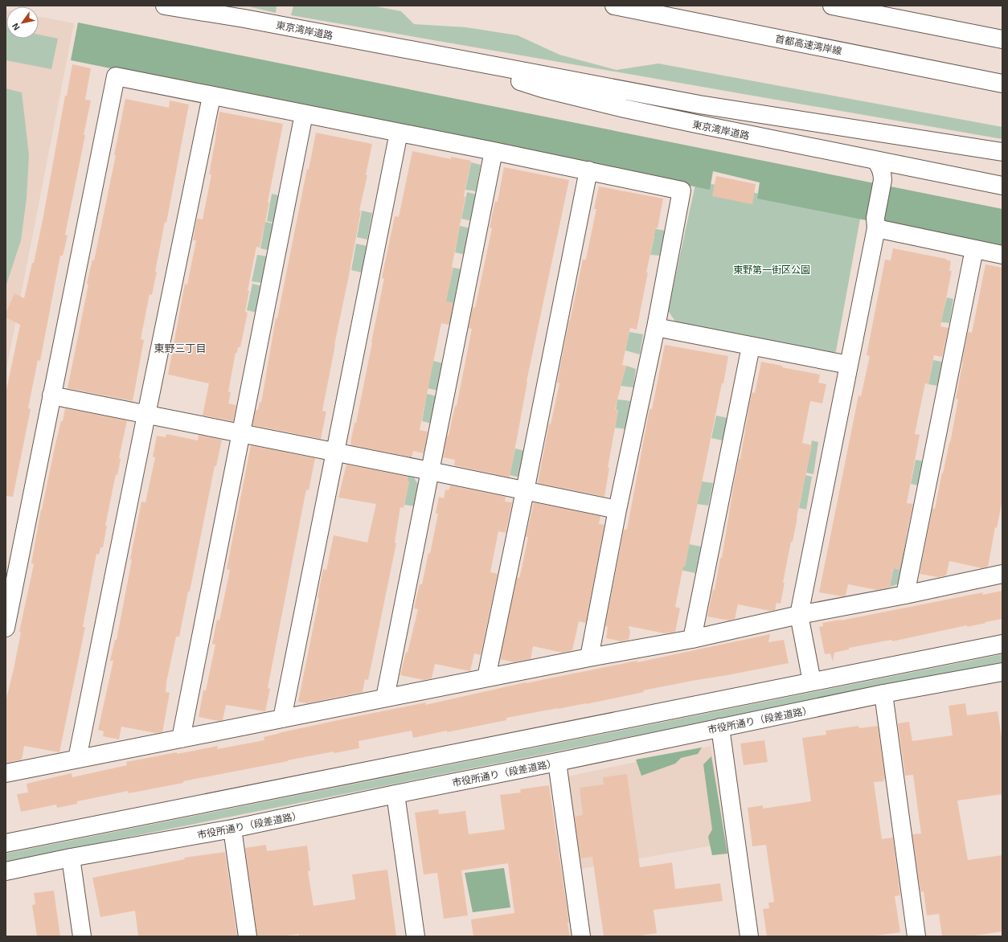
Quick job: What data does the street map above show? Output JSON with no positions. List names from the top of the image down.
{
  "streets": {
    "main road": ["東京湾岸道路", "首都高速湾岸線", "市役所通り（段差道路）"]
  },
  "districts": ["東野三丁目"],
  "parks": ["東野第一街区公園"],
  "north": "bottom left"
}
